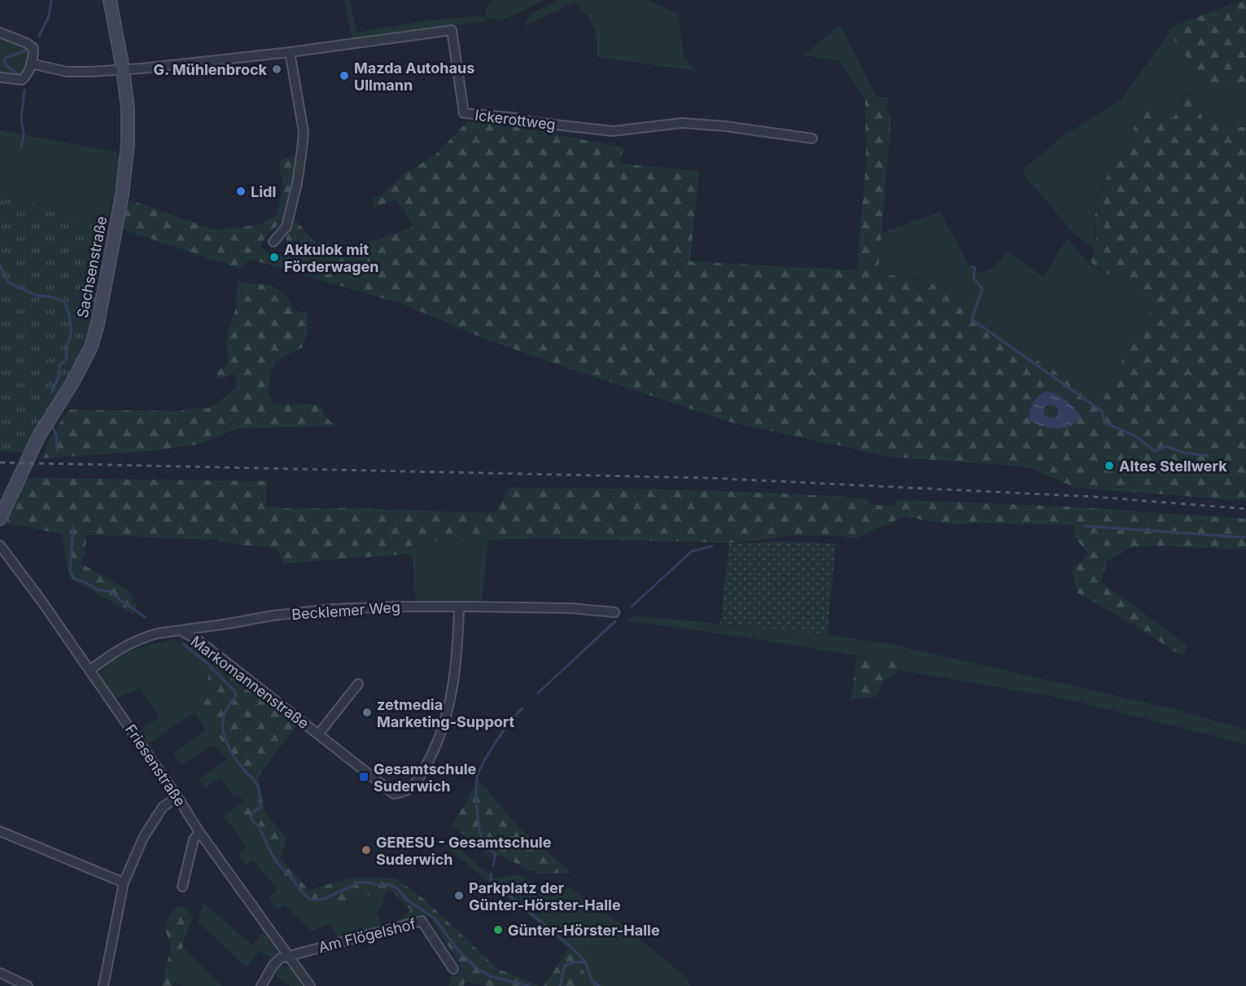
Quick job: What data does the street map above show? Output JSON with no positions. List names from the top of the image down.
{
  "streets": {
    "street": [
      "Ickerottweg",
      "Sachsenstraße",
      "Becklemer Weg",
      "Markomannenstraße",
      "Friesenstraße",
      "Am Flögelshof"
    ]
  },
  "crossings": [
    ["Ickerottweg", "Sachsenstraße"],
    ["Becklemer Weg", "Markomannenstraße"],
    ["Becklemer Weg", "Friesenstraße"],
    ["Friesenstraße", "Am Flögelshof"]
  ],
  "places": {
    "other": [
      "G. Mühlenbrock",
      "Mazda Autohaus Ullmann",
      "Lidl",
      "Akkulok mit Förderwagen",
      "Altes Stellwerk",
      "zetmedia Marketing-Support",
      "GERESU - Gesamtschule Suderwich",
      "Parkplatz der Günter-Hörster-Halle",
      "Günter-Hörster-Halle"
    ],
    "transit": ["Gesamtschule Suderwich"]
  }
}
